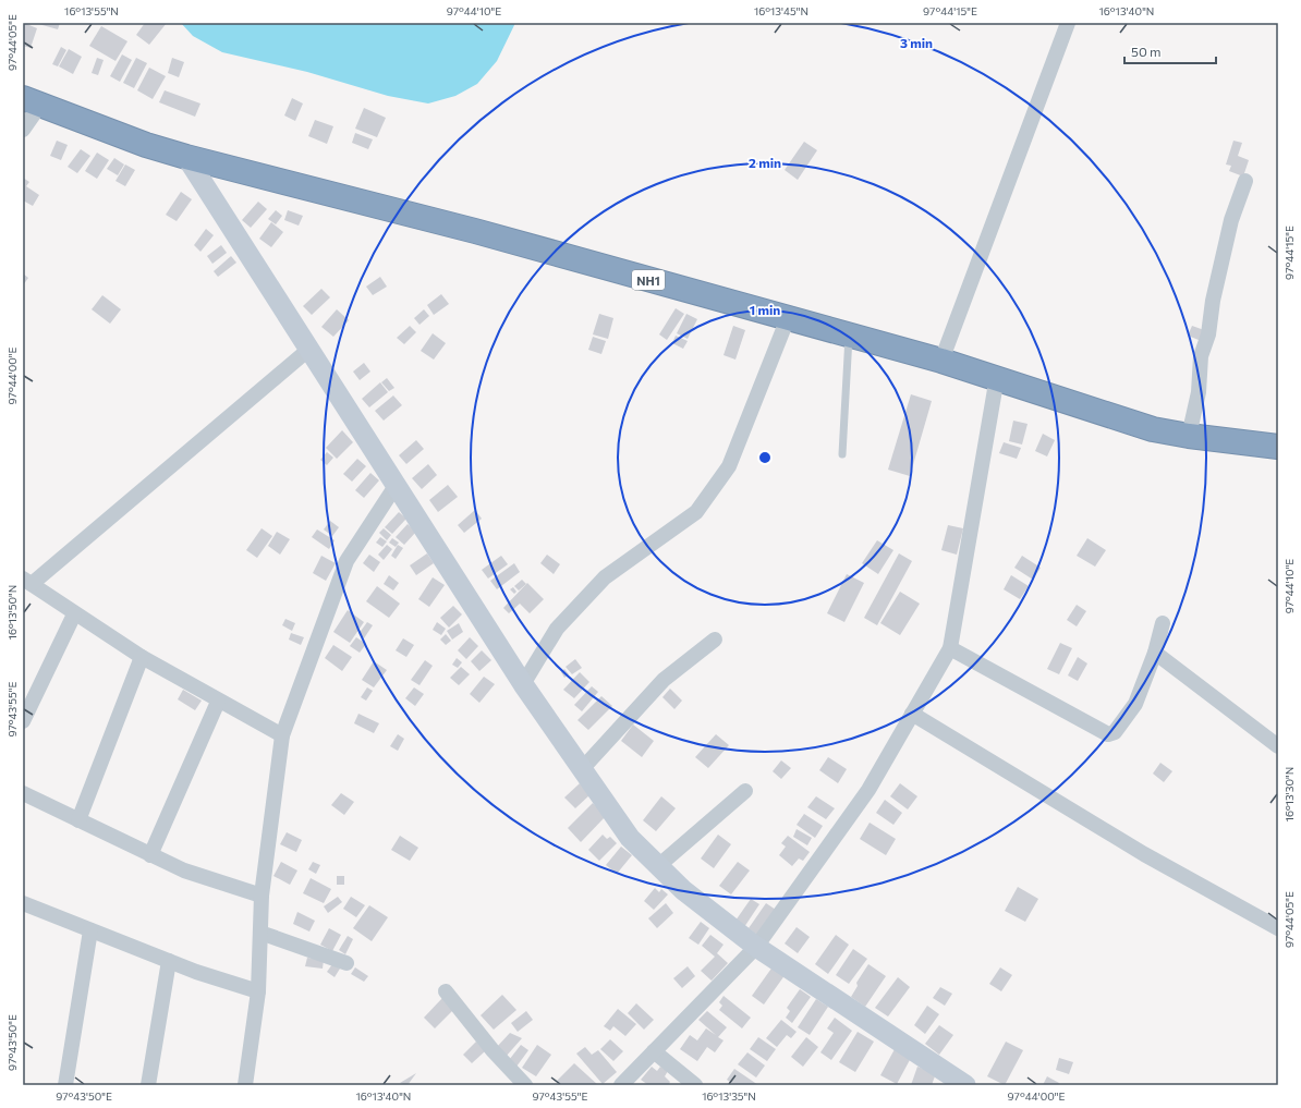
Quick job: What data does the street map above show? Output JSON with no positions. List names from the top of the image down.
{
  "streets": {
    "highway": ["NH1"]
  },
  "scale_bar": "50 m",
  "coordinates": [
    "16°13'55\"N",
    "97°44'10\"E",
    "16°13'45\"N",
    "97°44'15\"E",
    "16°13'40\"N",
    "97°44'05\"E",
    "97°44'00\"E",
    "16°13'50\"N",
    "97°43'55\"E",
    "16°13'30\"N",
    "97°43'50\"E",
    "16°13'35\"N"
  ],
  "rings": ["3 min", "2 min", "1 min"]
}
